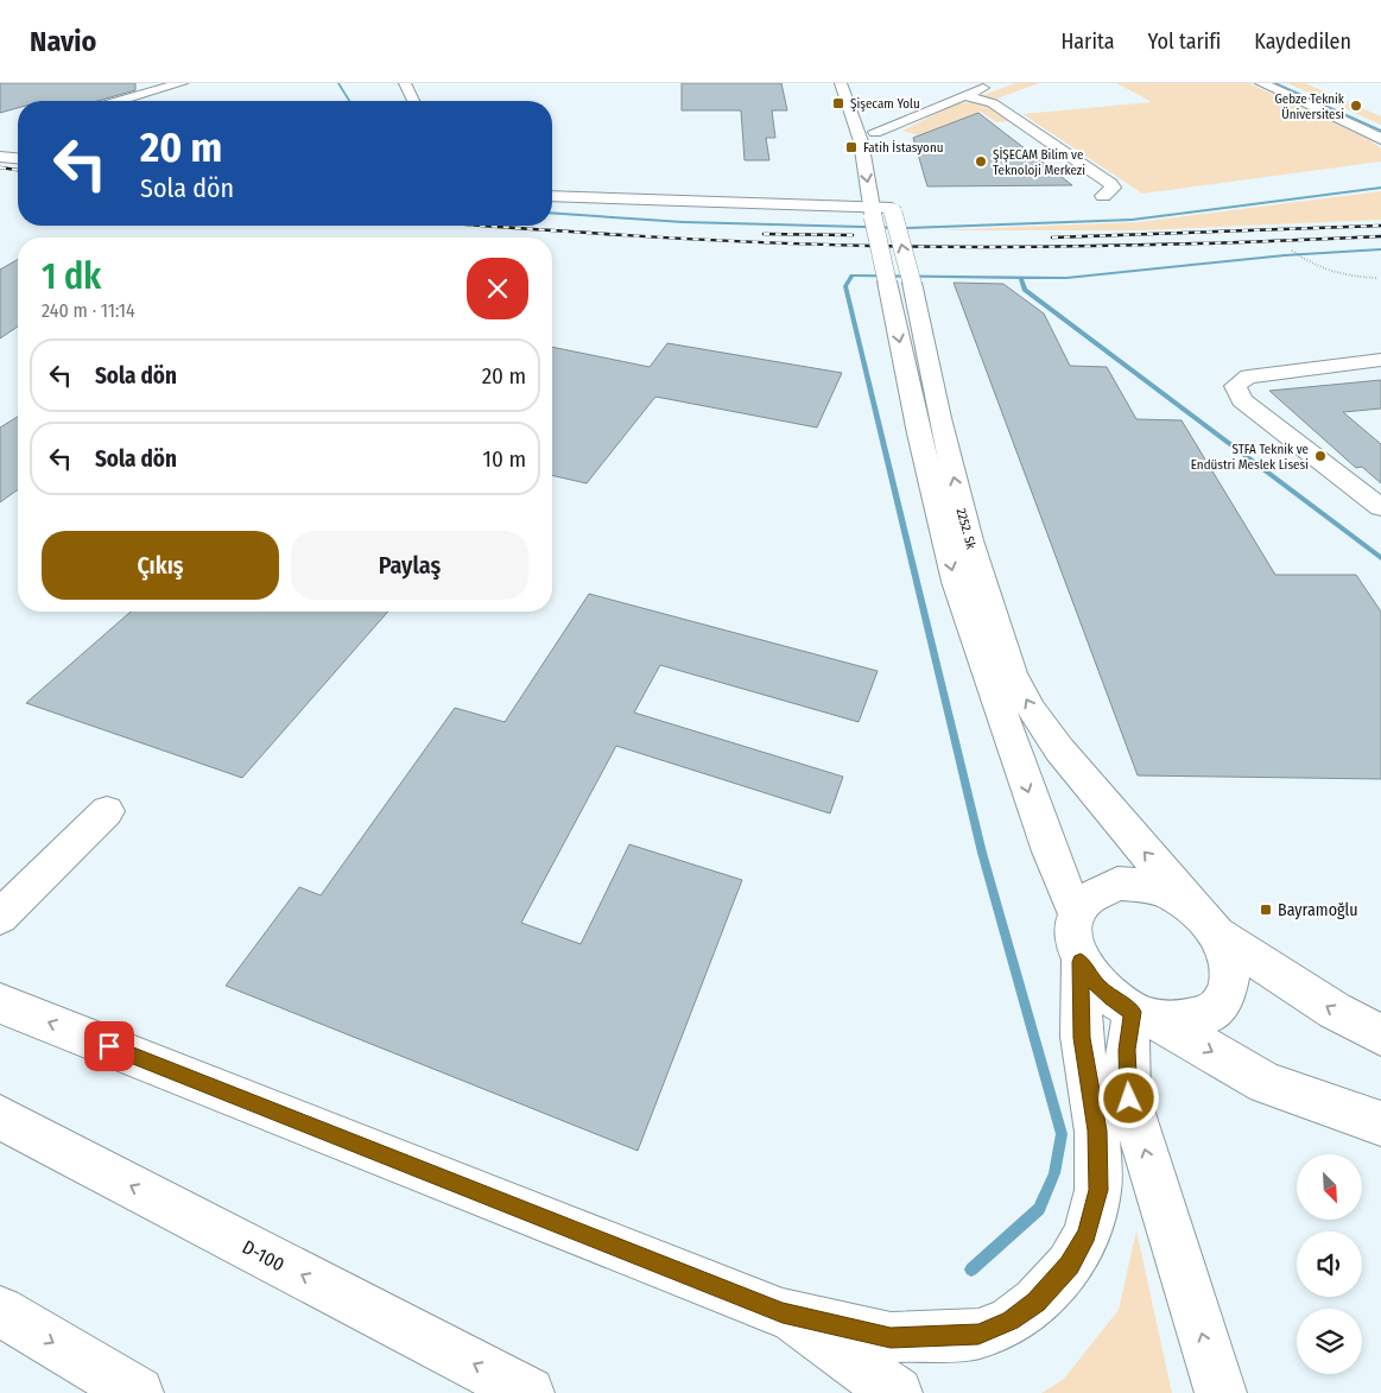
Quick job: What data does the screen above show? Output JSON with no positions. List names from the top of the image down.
{
  "streets": {
    "main road": ["2252. Sk", "D-100"]
  },
  "places": {
    "transit": ["Şişecam Yolu", "Fatih İstasyonu", "Bayramoğlu"],
    "other": ["Gebze Teknik Üniversitesi", "ŞİŞECAM Bilim ve Teknoloji Merkezi", "STFA Teknik ve Endüstri Meslek Lisesi"]
  },
  "north": "bottom right",
  "page": {
    "header": "Navio",
    "nav": ["Harita", "Yol tarifi", "Kaydedilen"],
    "turn": ["20 m", "Sola dön"],
    "heading": ["1 dk", "240 m · 11:14"],
    "list": [
      {
        "name": "Sola dön",
        "value": "20 m"
      },
      {
        "name": "Sola dön",
        "value": "10 m"
      }
    ],
    "buttons": ["Çıkış", "Paylaş"]
  }
}
